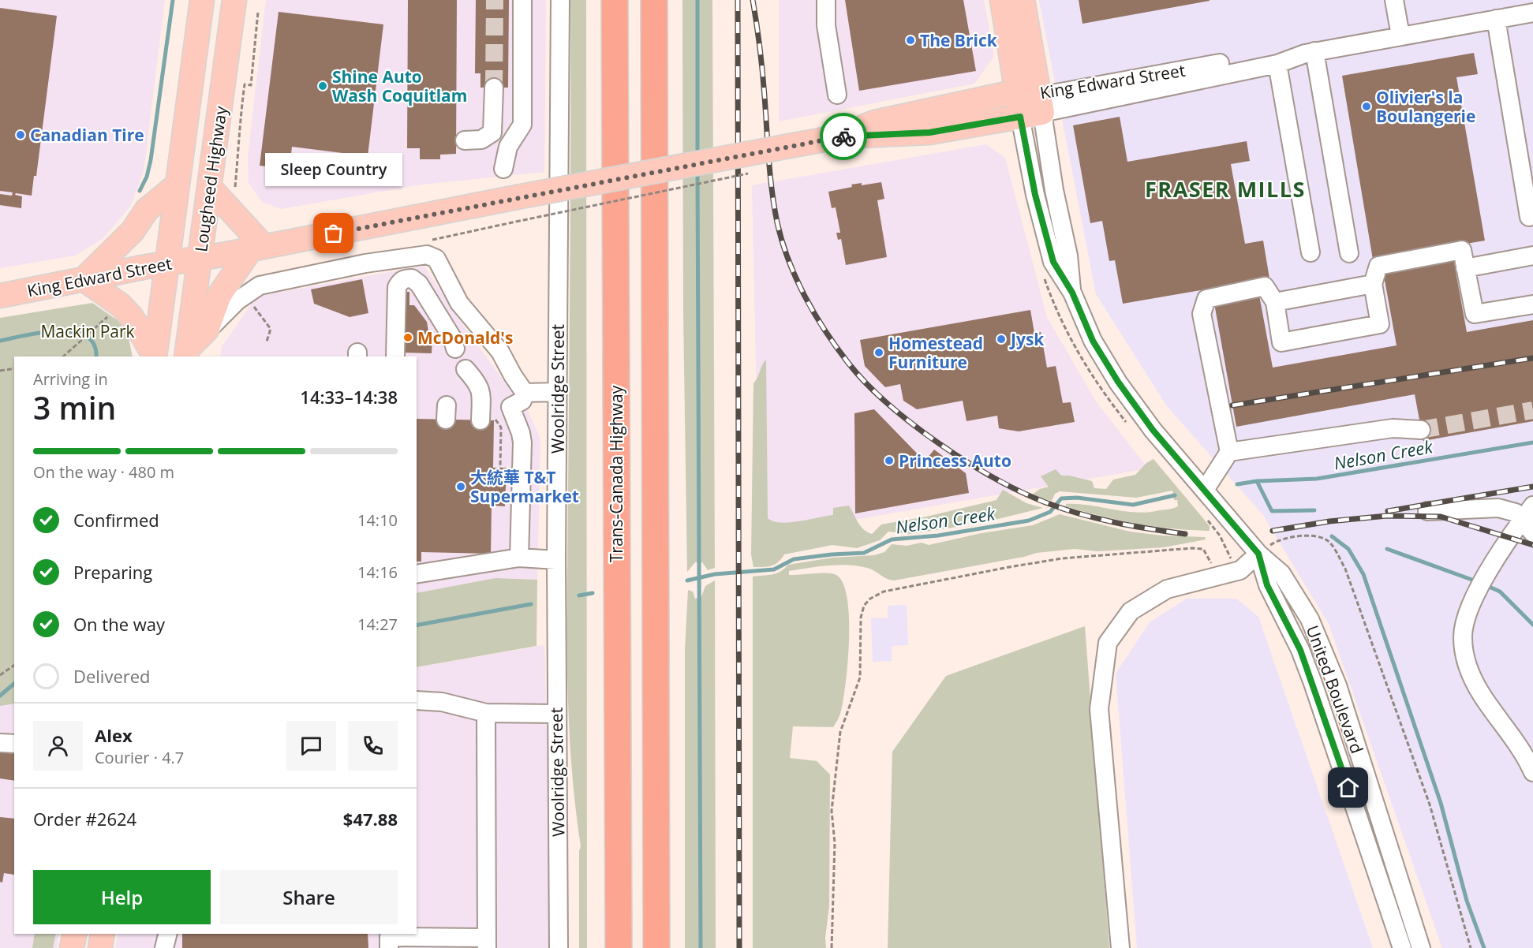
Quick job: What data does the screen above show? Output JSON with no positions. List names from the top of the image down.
{
  "streets": {
    "highway": ["Trans-Canada Highway"],
    "main road": ["King Edward Street", "Lougheed Highway", "United Boulevard"],
    "street": ["Woolridge Street"]
  },
  "crossings": [
    ["King Edward Street", "Lougheed Highway"],
    ["King Edward Street", "United Boulevard"]
  ],
  "districts": ["FRASER MILLS"],
  "water": ["Nelson Creek"],
  "parks": ["Mackin Park"],
  "places": [
    "The Brick",
    "Shine Auto Wash Coquitlam",
    "Olivier's la Boulangerie",
    "Canadian Tire",
    "Sleep Country",
    "McDonald's",
    "Jysk",
    "Homestead Furniture",
    "Princess Auto",
    "大統華 T&T Supermarket"
  ],
  "page": {
    "bubble": "Sleep Country",
    "heading": ["3 min", "Arriving in", "14:33–14:38"],
    "panel": [
      "Alex",
      "Courier · 4.7",
      "Order #2624",
      "$47.88"
    ],
    "bar": "On the way · 480 m",
    "list": [
      ["Confirmed", "14:10"],
      ["Preparing", "14:16"],
      ["On the way", "14:27"],
      "Delivered"
    ],
    "buttons": ["Help", "Share"]
  }
}
